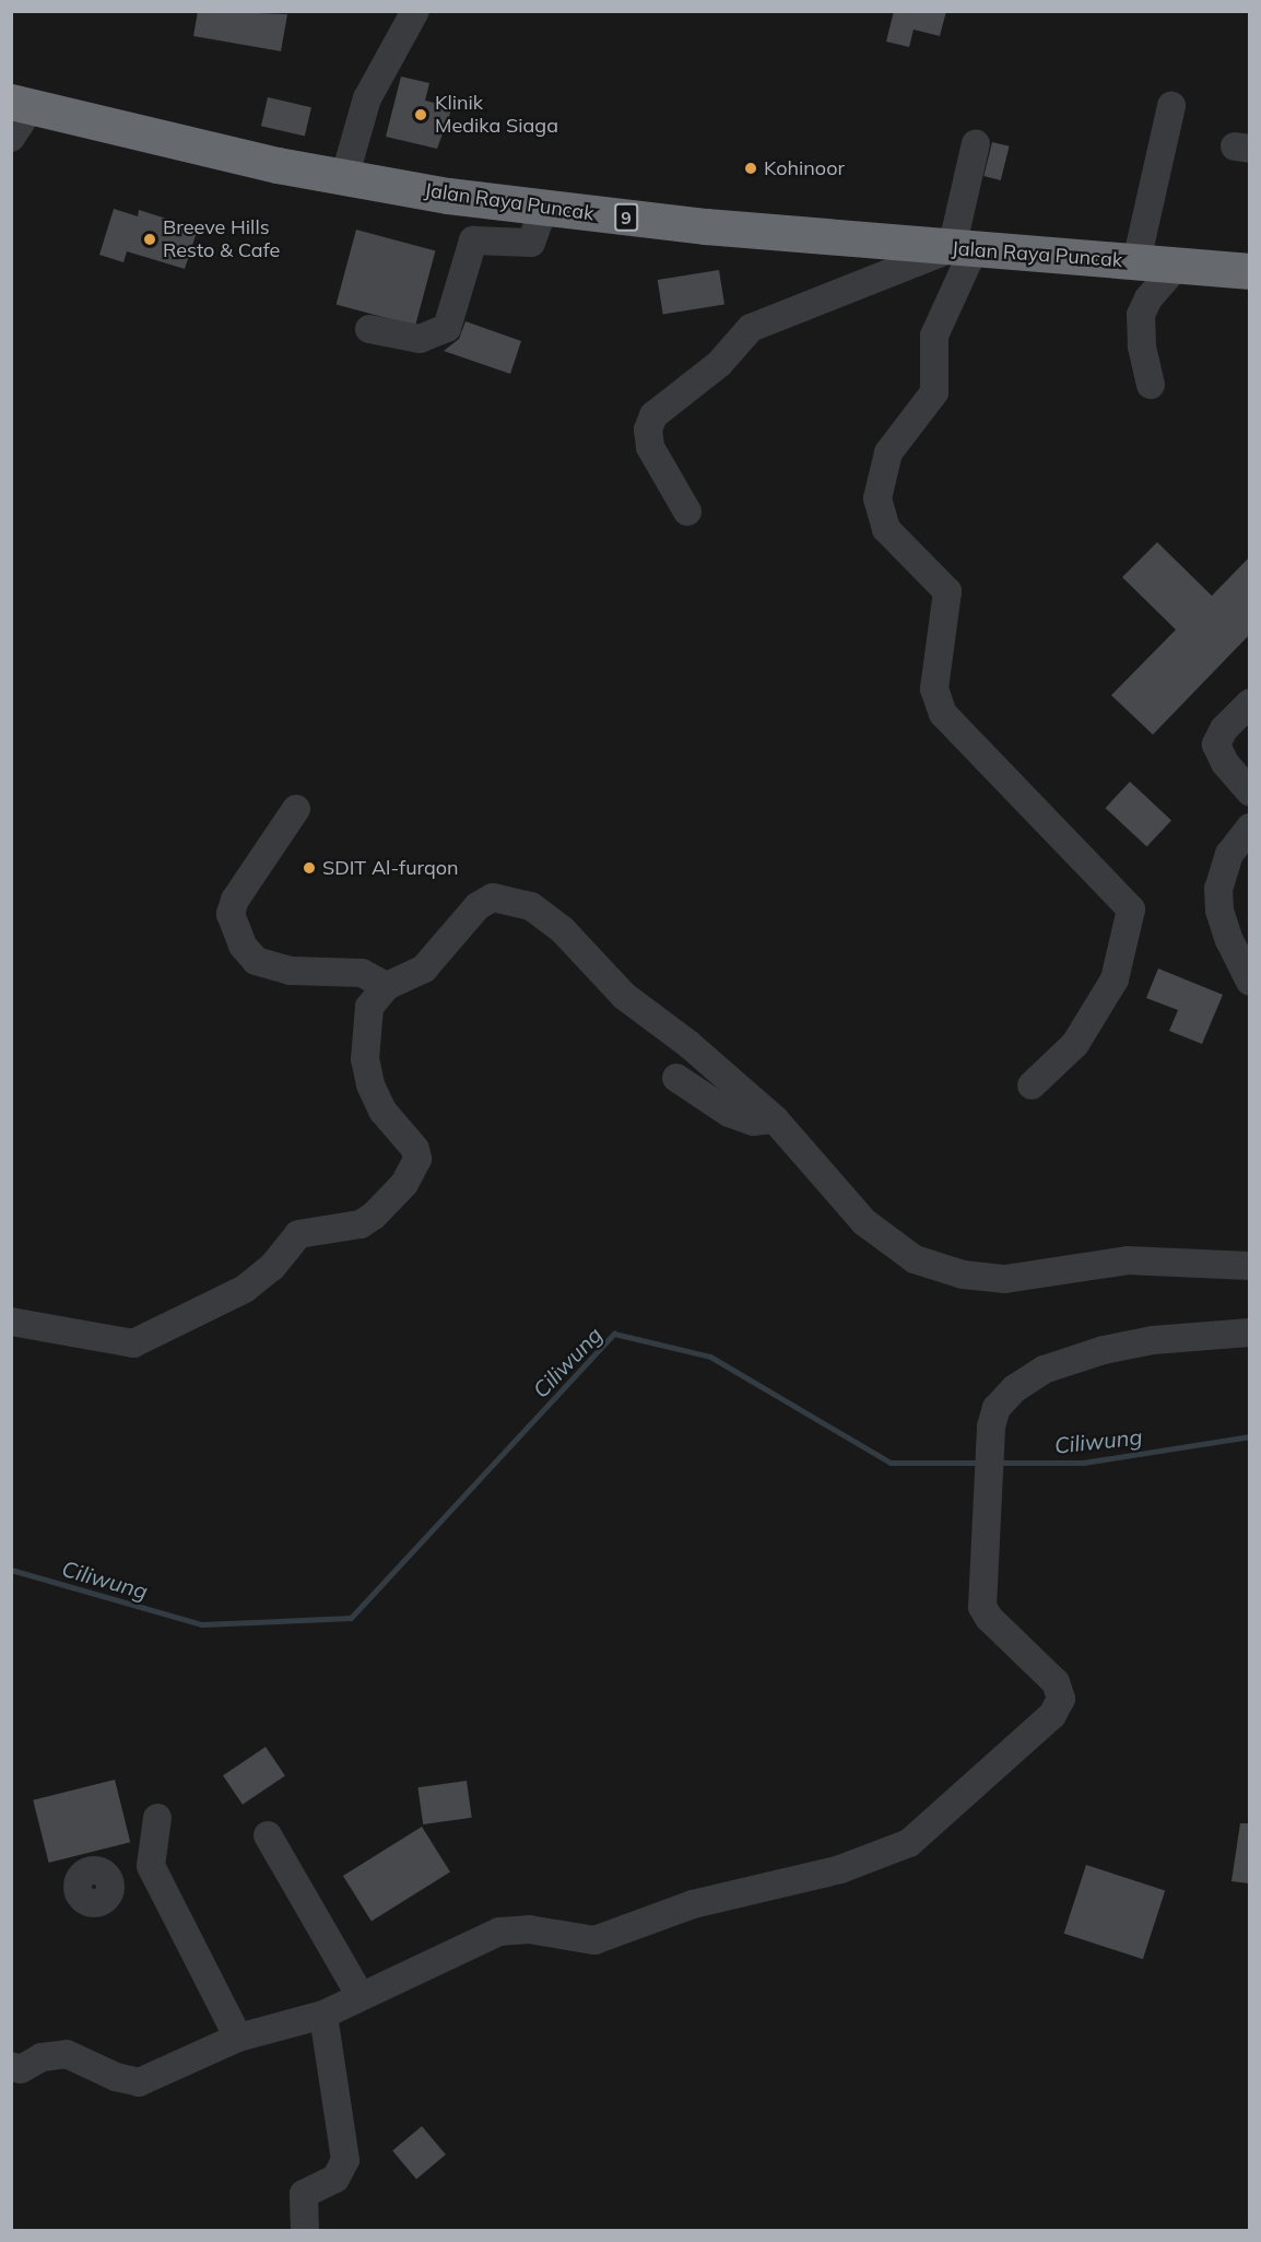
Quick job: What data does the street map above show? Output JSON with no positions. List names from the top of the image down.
{
  "streets": {
    "highway": ["Jalan Raya Puncak", "9"]
  },
  "water": ["Ciliwung"],
  "places": [
    "Klinik Medika Siaga",
    "Kohinoor",
    "Breeve Hills Resto & Cafe",
    "SDIT Al-furqon"
  ]
}
